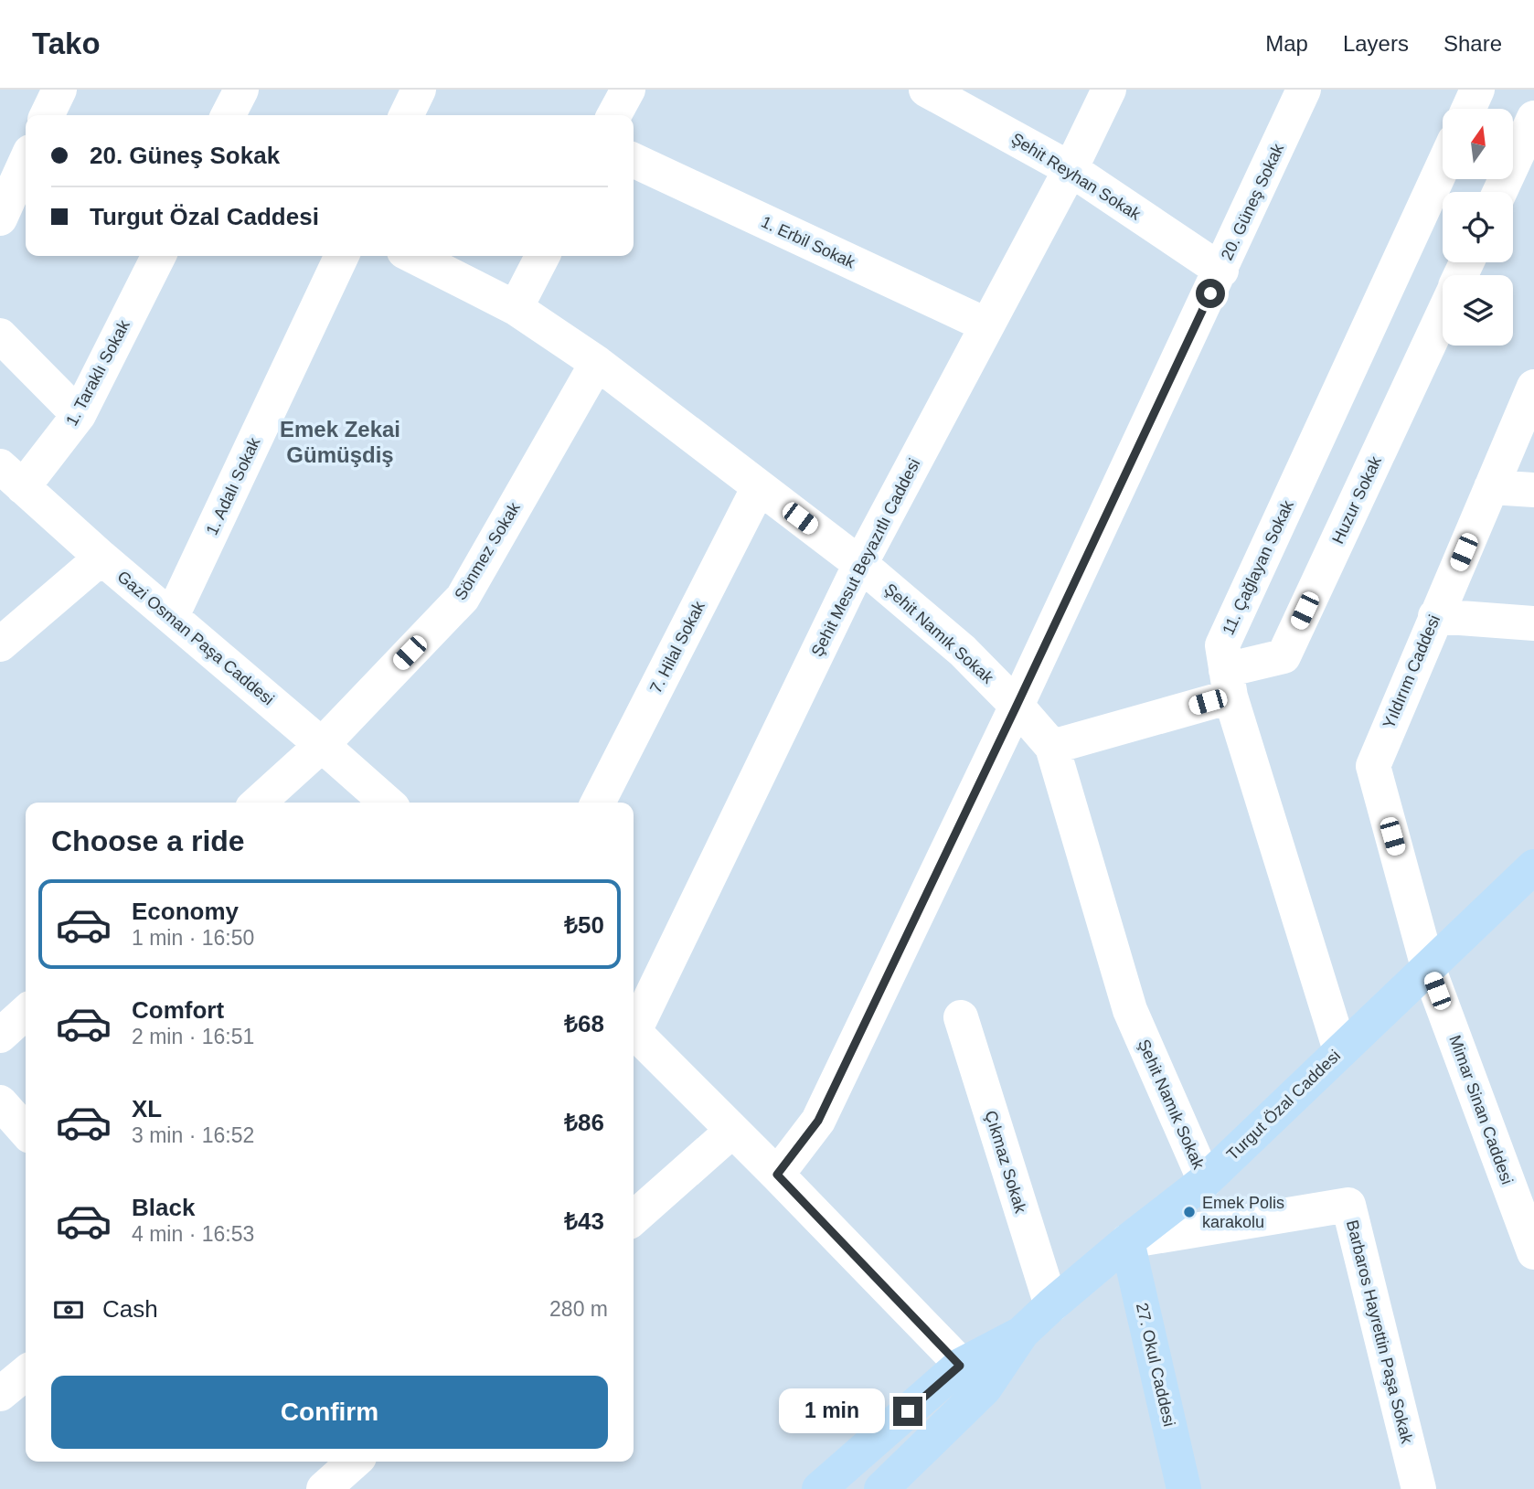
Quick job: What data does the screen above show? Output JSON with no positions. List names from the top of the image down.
{
  "streets": {
    "main road": ["Turgut Özal Caddesi", "27. Okul Caddesi"],
    "street": [
      "Şehit Reyhan Sokak",
      "20. Güneş Sokak",
      "1. Erbil Sokak",
      "1. Taraklı Sokak",
      "1. Adalı Sokak",
      "Huzur Sokak",
      "Sönmez Sokak",
      "Şehit Mesut Beyazıtlı Caddesi",
      "11. Çağlayan Sokak",
      "Şehit Namık Sokak",
      "Gazi Osman Paşa Caddesi",
      "7. Hilal Sokak",
      "Yıldırım Caddesi",
      "Mimar Sinan Caddesi",
      "Çıkmaz Sokak",
      "Barbaros Hayrettin Paşa Sokak"
    ]
  },
  "crossings": [
    ["Şehit Reyhan Sokak", "20. Güneş Sokak"],
    ["Şehit Reyhan Sokak", "Şehit Mesut Beyazıtlı Caddesi"],
    ["20. Güneş Sokak", "Şehit Namık Sokak"],
    ["1. Erbil Sokak", "Şehit Mesut Beyazıtlı Caddesi"],
    ["1. Taraklı Sokak", "Gazi Osman Paşa Caddesi"],
    ["1. Adalı Sokak", "Gazi Osman Paşa Caddesi"],
    ["Huzur Sokak", "11. Çağlayan Sokak"],
    ["Sönmez Sokak", "Şehit Namık Sokak"],
    ["Sönmez Sokak", "Gazi Osman Paşa Caddesi"],
    ["Şehit Mesut Beyazıtlı Caddesi", "Şehit Namık Sokak"],
    ["11. Çağlayan Sokak", "Turgut Özal Caddesi"],
    ["Şehit Namık Sokak", "7. Hilal Sokak"],
    ["Şehit Namık Sokak", "Turgut Özal Caddesi"],
    ["Yıldırım Caddesi", "Turgut Özal Caddesi"],
    ["Yıldırım Caddesi", "Mimar Sinan Caddesi"],
    ["Turgut Özal Caddesi", "Mimar Sinan Caddesi"],
    ["Turgut Özal Caddesi", "Çıkmaz Sokak"],
    ["Turgut Özal Caddesi", "Barbaros Hayrettin Paşa Sokak"],
    ["Turgut Özal Caddesi", "27. Okul Caddesi"],
    ["Barbaros Hayrettin Paşa Sokak", "27. Okul Caddesi"]
  ],
  "districts": ["Emek Zekai Gümüşdiş"],
  "places": ["Emek Polis karakolu"],
  "north": "top",
  "page": {
    "header": "Tako",
    "nav": ["Map", "Layers", "Share"],
    "banner": ["20. Güneş Sokak", "Turgut Özal Caddesi"],
    "heading": "Choose a ride",
    "list": [
      {
        "name": "Economy",
        "note": "1 min · 16:50",
        "value": "₺50"
      },
      {
        "name": "Comfort",
        "note": "2 min · 16:51",
        "value": "₺68"
      },
      {
        "name": "XL",
        "note": "3 min · 16:52",
        "value": "₺86"
      },
      {
        "name": "Black",
        "note": "4 min · 16:53",
        "value": "₺43"
      }
    ],
    "pay": ["Cash", "280 m"],
    "buttons": "Confirm",
    "bubble": "1 min"
  }
}
